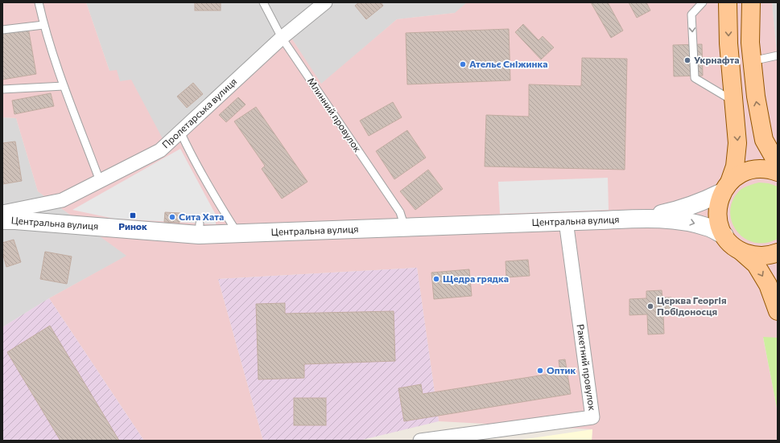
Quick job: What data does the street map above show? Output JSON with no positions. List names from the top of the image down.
{
  "streets": {
    "street": ["Пролетарська вулиця", "Центральна вулиця", "Ракетний провулок"],
    "lane": ["Млинний провулок"]
  },
  "crossings": [
    ["Пролетарська вулиця", "Млинний провулок"],
    ["Млинний провулок", "Центральна вулиця"],
    ["Центральна вулиця", "Ракетний провулок"]
  ],
  "places": {
    "other": [
      "Укрнафта",
      "Ательє Сніжинка",
      "Сита Хата",
      "Щедра грядка",
      "Церква Георгія Побідоносця",
      "Оптик"
    ],
    "transit": ["Ринок"]
  }
}
